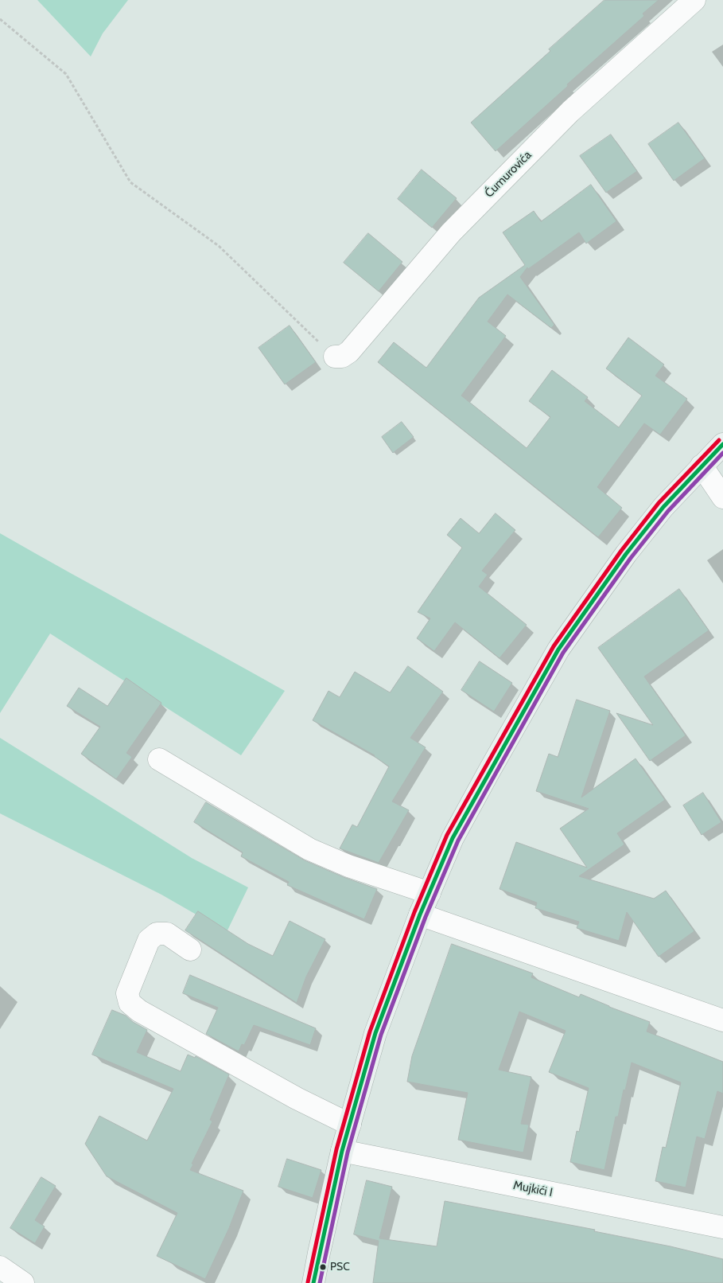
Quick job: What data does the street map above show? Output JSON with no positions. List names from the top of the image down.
{
  "streets": {
    "street": ["Ćumurovića", "Mujkići I"]
  },
  "places": ["PSC"]
}
